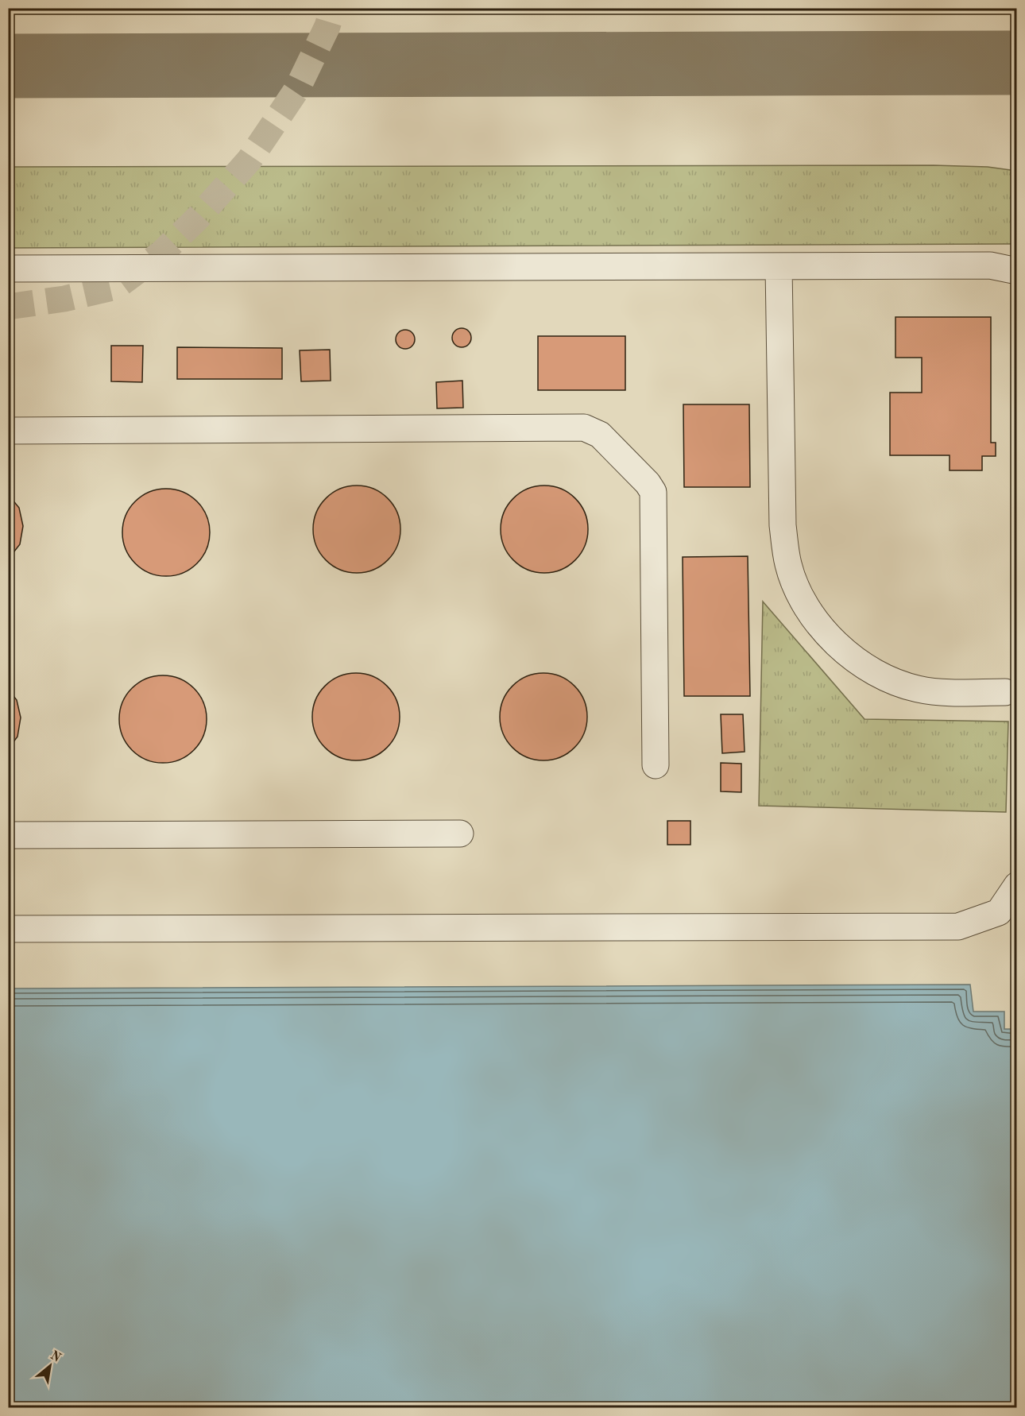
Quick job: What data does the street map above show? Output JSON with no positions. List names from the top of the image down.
{
  "north": "top right"
}
